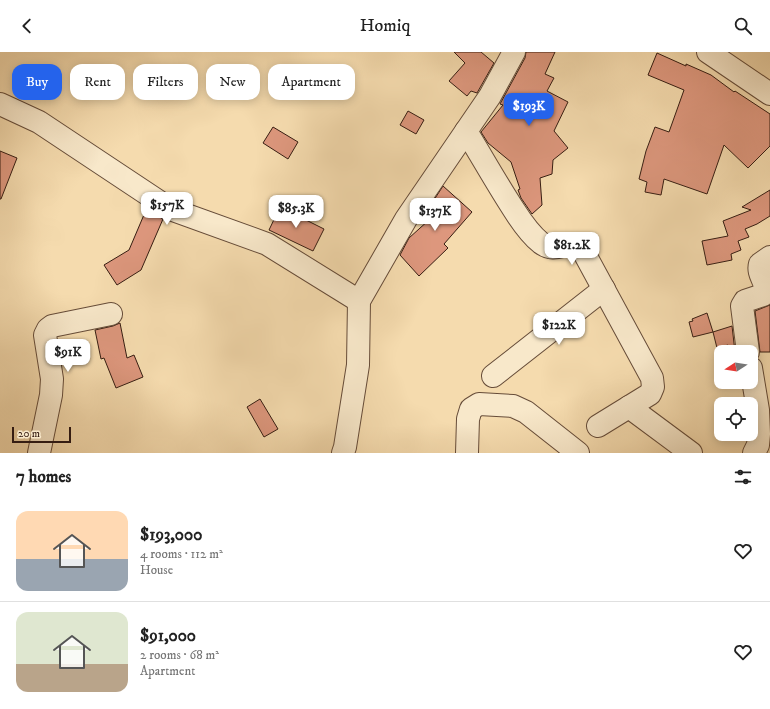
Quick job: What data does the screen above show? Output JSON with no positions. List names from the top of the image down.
{
  "scale_bar": "20 m",
  "north": "left",
  "page": {
    "header": "Homiq",
    "chip": [
      "Buy",
      "Rent",
      "Filters",
      "New",
      "Apartment"
    ],
    "price": [
      "$193K",
      "$157K",
      "$85.3K",
      "$137K",
      "$81.2K",
      "$122K",
      "$91K"
    ],
    "scale": "20 m",
    "heading": "7 homes",
    "list": [
      {
        "name": "$193,000",
        "note": "4 rooms · 112 m² · House"
      },
      {
        "name": "$91,000",
        "note": "2 rooms · 68 m² · Apartment"
      }
    ]
  }
}
